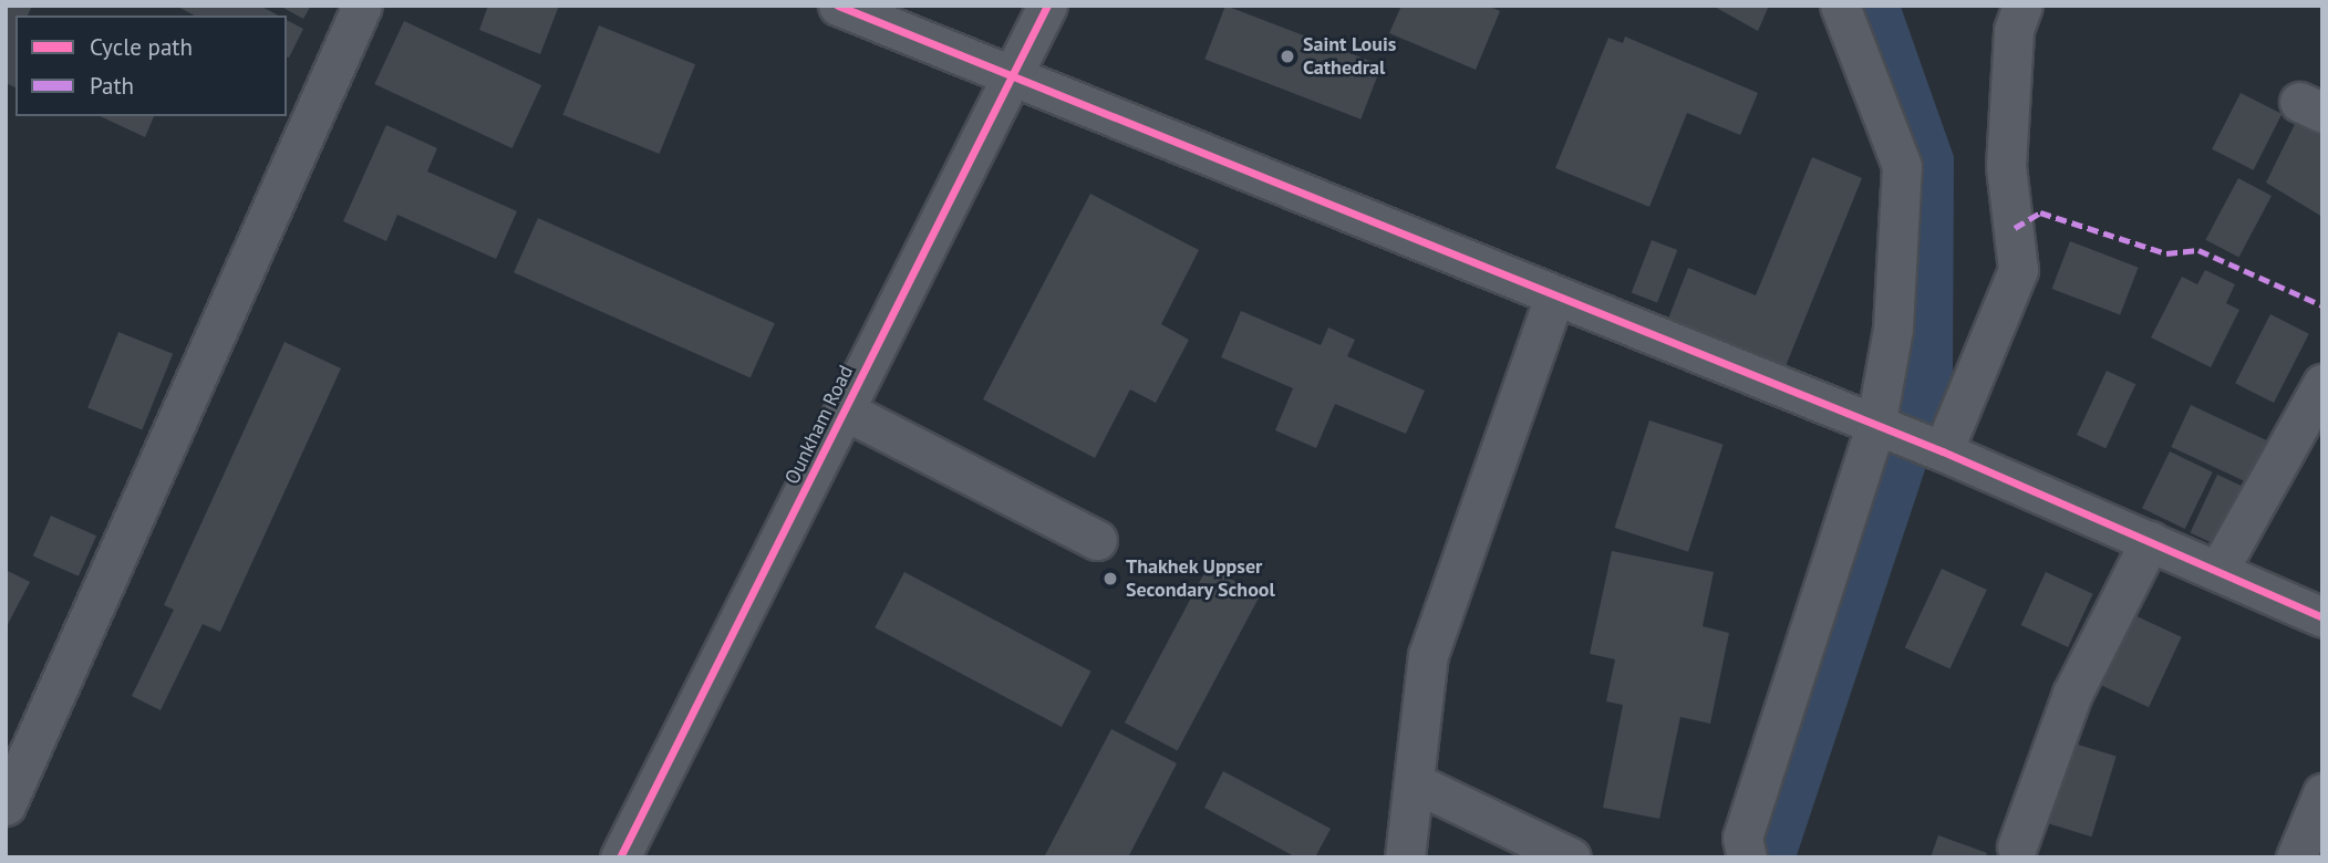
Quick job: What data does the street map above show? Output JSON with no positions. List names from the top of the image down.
{
  "streets": {
    "street": ["Ounkham Road"]
  },
  "places": ["Saint Louis Cathedral", "Thakhek Uppser Secondary School"],
  "legend": ["Cycle path", "Path"]
}
